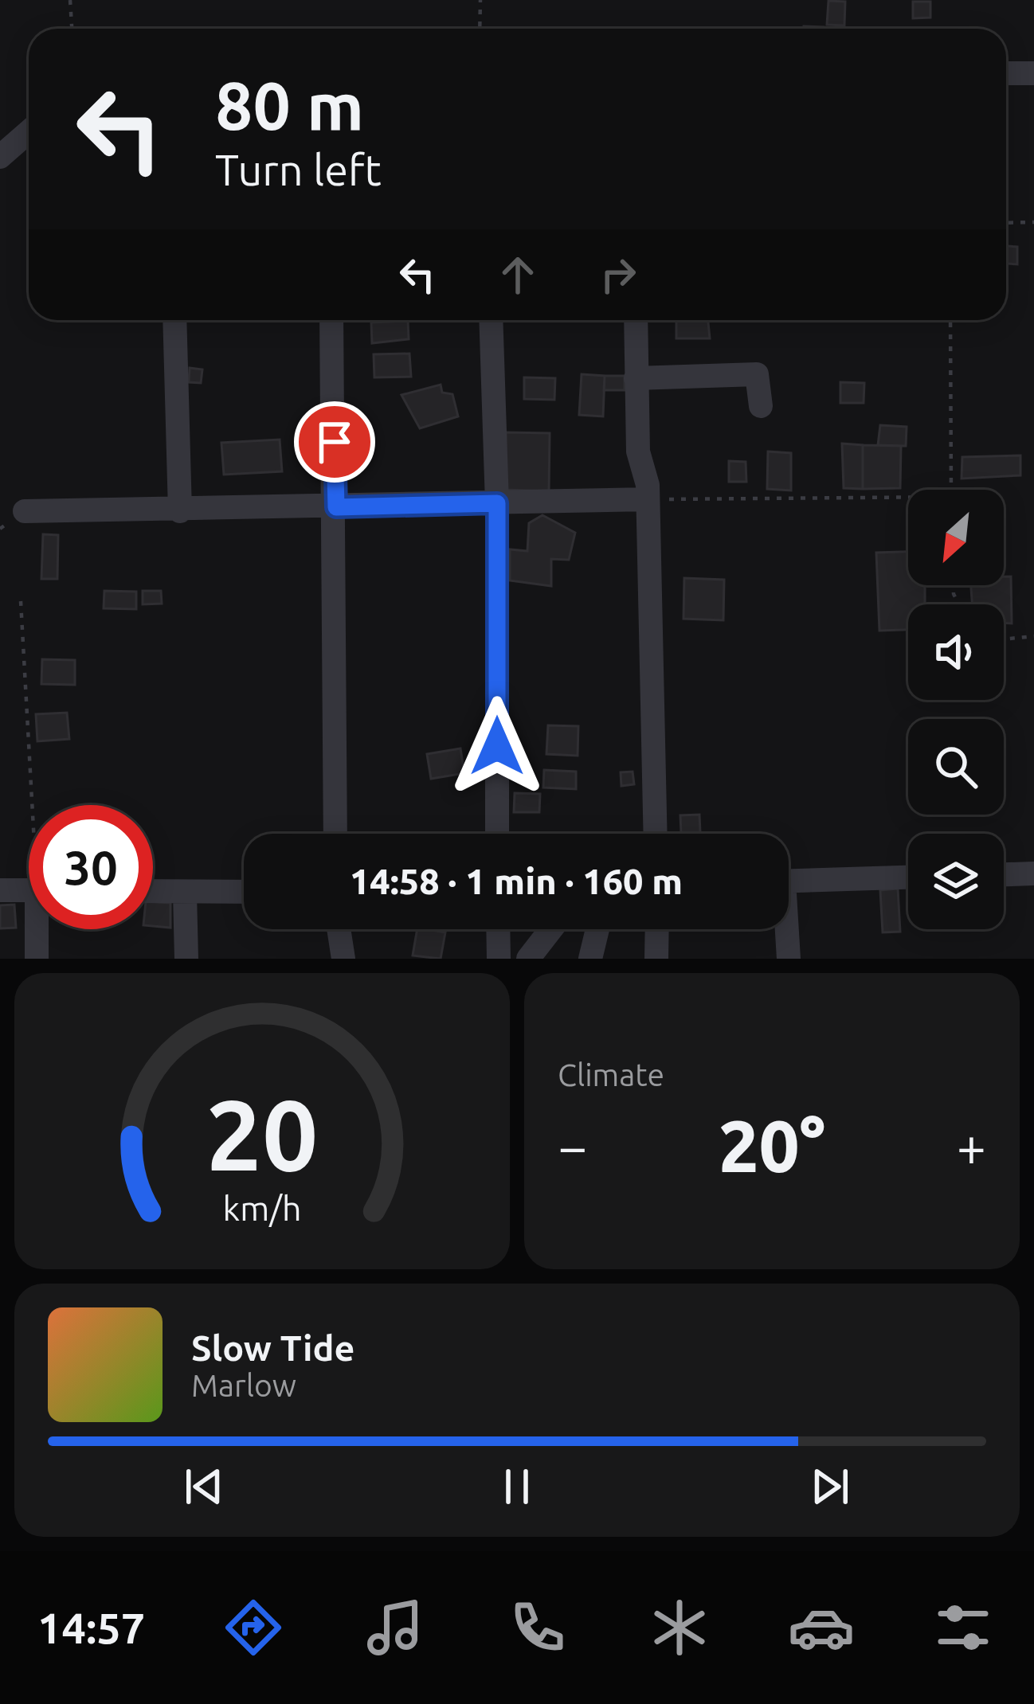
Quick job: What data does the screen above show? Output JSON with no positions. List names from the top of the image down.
{
  "north": "bottom left",
  "page": {
    "turn": ["80 m", "Turn left"],
    "limit": "30",
    "trip": "14:58 · 1 min · 160 m",
    "tile": "Climate",
    "heat": ["−", "20°", "+"],
    "song": ["Slow Tide", "Marlow"],
    "tabs": "14:57",
    "gauge": ["20", "km/h"]
  }
}
